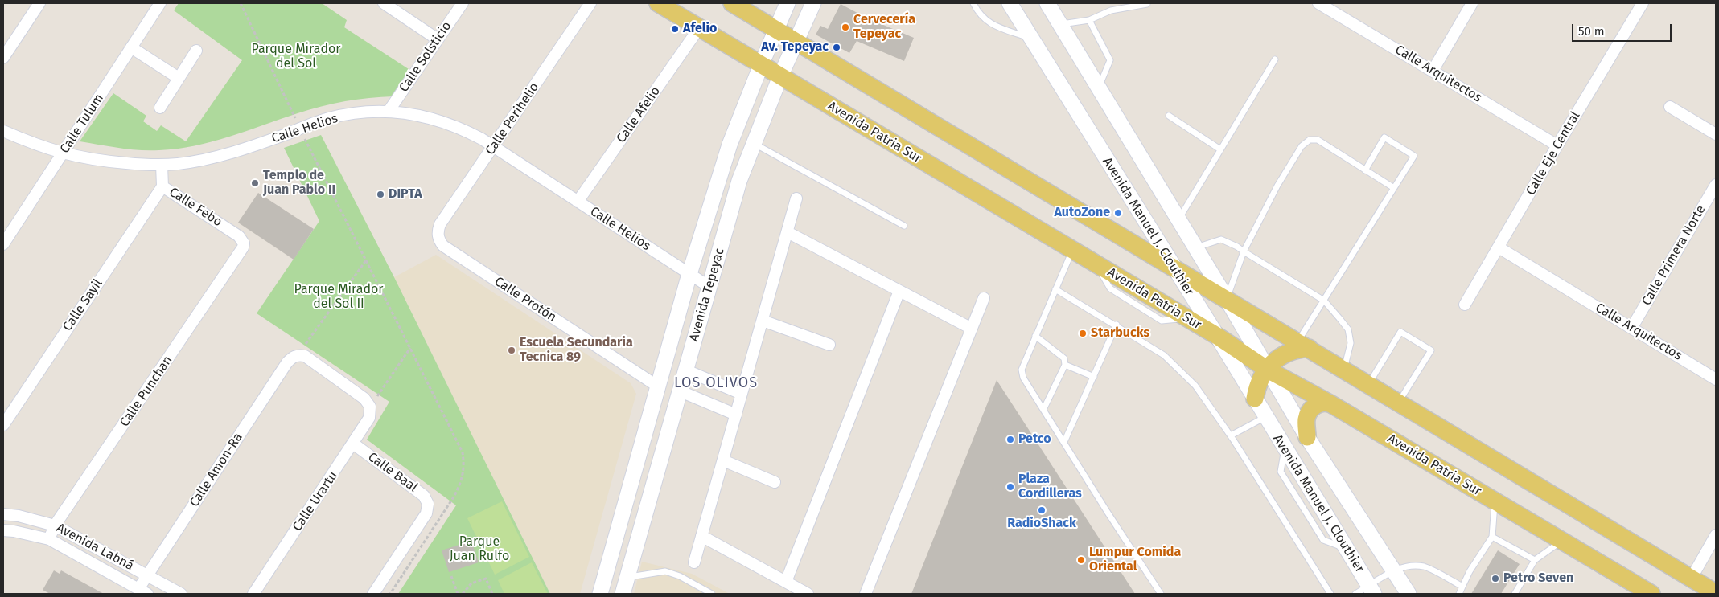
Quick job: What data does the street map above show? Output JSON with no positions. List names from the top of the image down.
{
  "streets": {
    "main road": ["Avenida Patria Sur", "Avenida Manuel J. Clouthier", "Avenida Tepeyac"],
    "street": [
      "Calle Solsticio",
      "Calle Arquitectos",
      "Calle Afelio",
      "Calle Perihelio",
      "Calle Tulum",
      "Calle Helios",
      "Calle Eje Central",
      "Calle Febo",
      "Calle Primera Norte",
      "Calle Protón",
      "Calle Sayil",
      "Calle Punchan",
      "Calle Amon-Ra",
      "Calle Baal",
      "Calle Urartu",
      "Avenida Labná"
    ]
  },
  "crossings": [
    ["Calle Solsticio", "Calle Helios"],
    ["Calle Arquitectos", "Calle Eje Central"],
    ["Calle Arquitectos", "Calle Primera Norte"],
    ["Calle Afelio", "Calle Helios"],
    ["Calle Afelio", "Avenida Patria Sur"],
    ["Calle Perihelio", "Calle Helios"],
    ["Calle Perihelio", "Calle Protón"],
    ["Calle Tulum", "Calle Helios"],
    ["Calle Helios", "Calle Febo"],
    ["Calle Helios", "Avenida Tepeyac"],
    ["Avenida Patria Sur", "Avenida Manuel J. Clouthier"],
    ["Avenida Patria Sur", "Avenida Tepeyac"],
    ["Calle Febo", "Calle Sayil"],
    ["Calle Febo", "Calle Punchan"],
    ["Avenida Tepeyac", "Calle Protón"],
    ["Calle Punchan", "Avenida Labná"],
    ["Calle Amon-Ra", "Avenida Labná"],
    ["Calle Baal", "Calle Urartu"]
  ],
  "districts": ["LOS OLIVOS"],
  "parks": ["Parque Mirador del Sol", "Parque Mirador del Sol II", "Parque Juan Rulfo"],
  "places": [
    "Cervecería Tepeyac",
    "Afelio",
    "Av. Tepeyac",
    "Templo de Juan Pablo II",
    "DIPTA",
    "AutoZone",
    "Starbucks",
    "Escuela Secundaria Tecnica 89",
    "Petco",
    "Plaza Cordilleras",
    "RadioShack",
    "Lumpur Comida Oriental",
    "Petro Seven"
  ],
  "scale_bar": "50 m"
}
